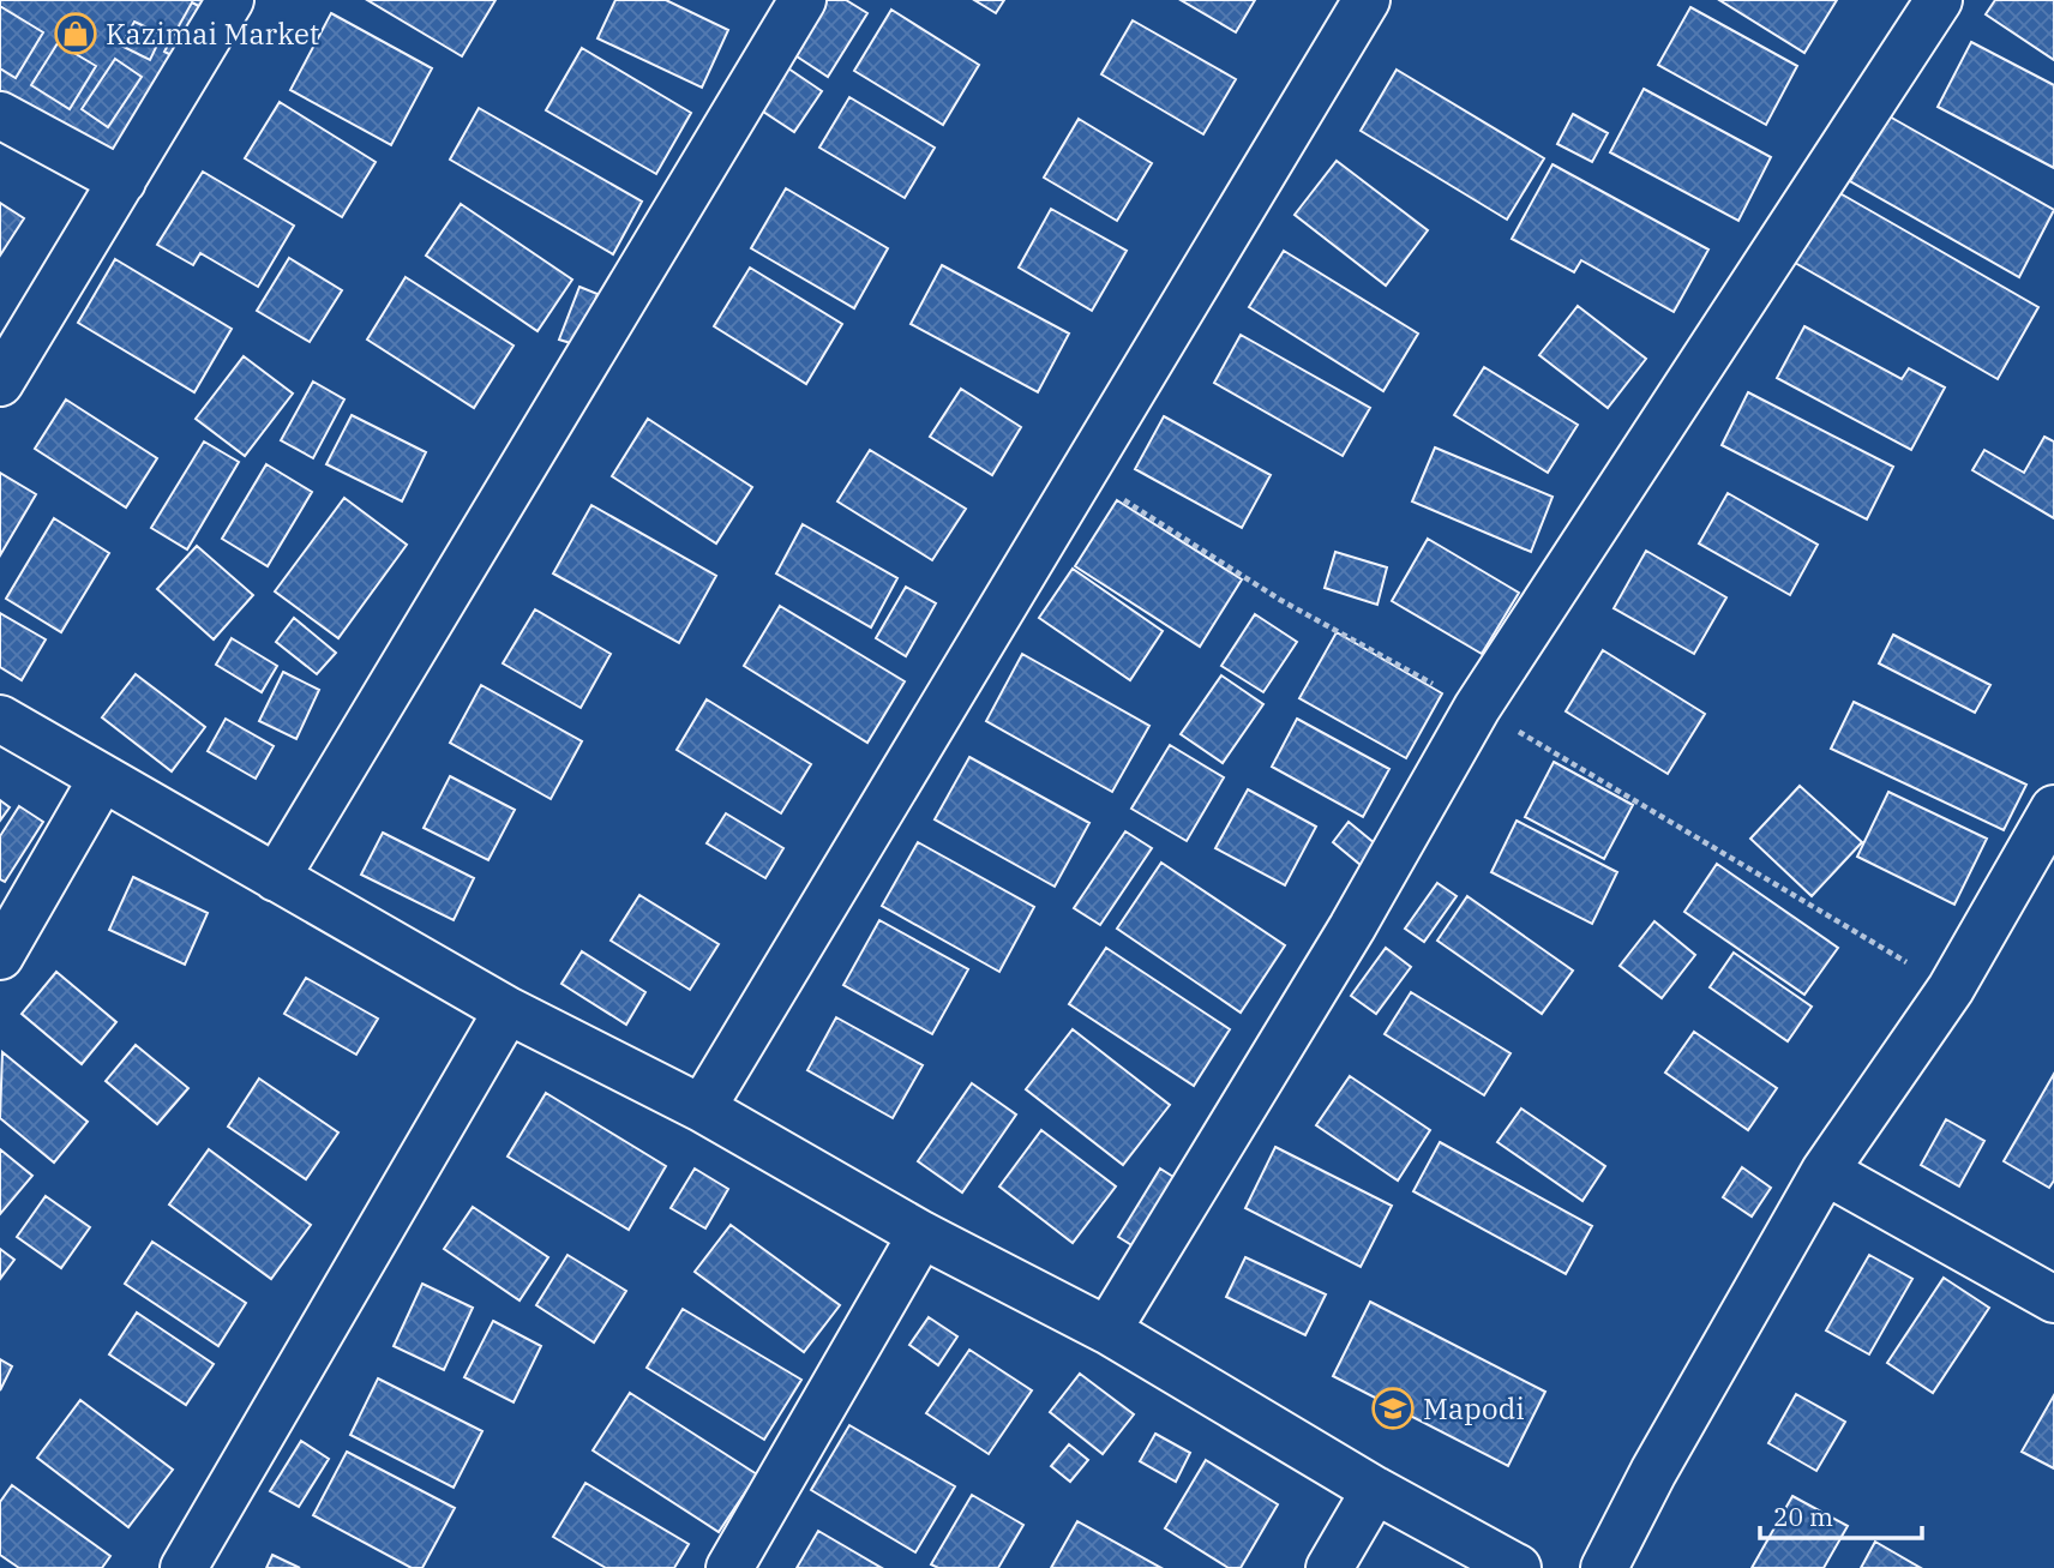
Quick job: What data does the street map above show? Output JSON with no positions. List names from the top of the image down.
{
  "places": {
    "shop": ["Kazimai Market"],
    "school or university": ["Mapodi"]
  },
  "scale_bar": "20 m"
}
